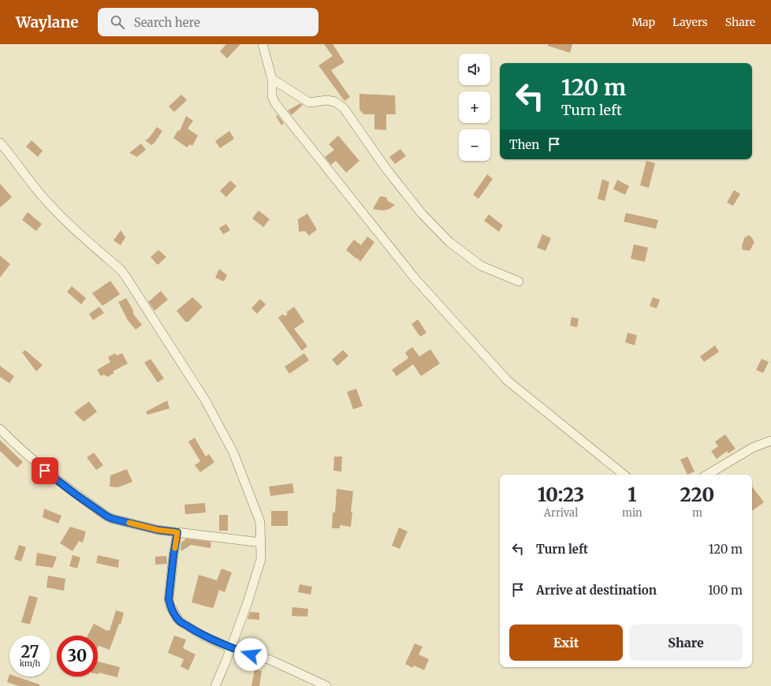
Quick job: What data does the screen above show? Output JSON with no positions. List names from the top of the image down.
{
  "page": {
    "header": "Waylane",
    "search": "Search here",
    "nav": ["Map", "Layers", "Share"],
    "map_buttons": ["+", "−"],
    "turn": ["120 m", "Turn left"],
    "then": "Then",
    "eta": [
      "10:23",
      "Arrival",
      "1",
      "min",
      "220",
      "m"
    ],
    "list": [
      {
        "name": "Turn left",
        "value": "120 m"
      },
      {
        "name": "Arrive at destination",
        "value": "100 m"
      }
    ],
    "buttons": ["Exit", "Share"],
    "speed": "27 km/h",
    "limit": "30"
  }
}
